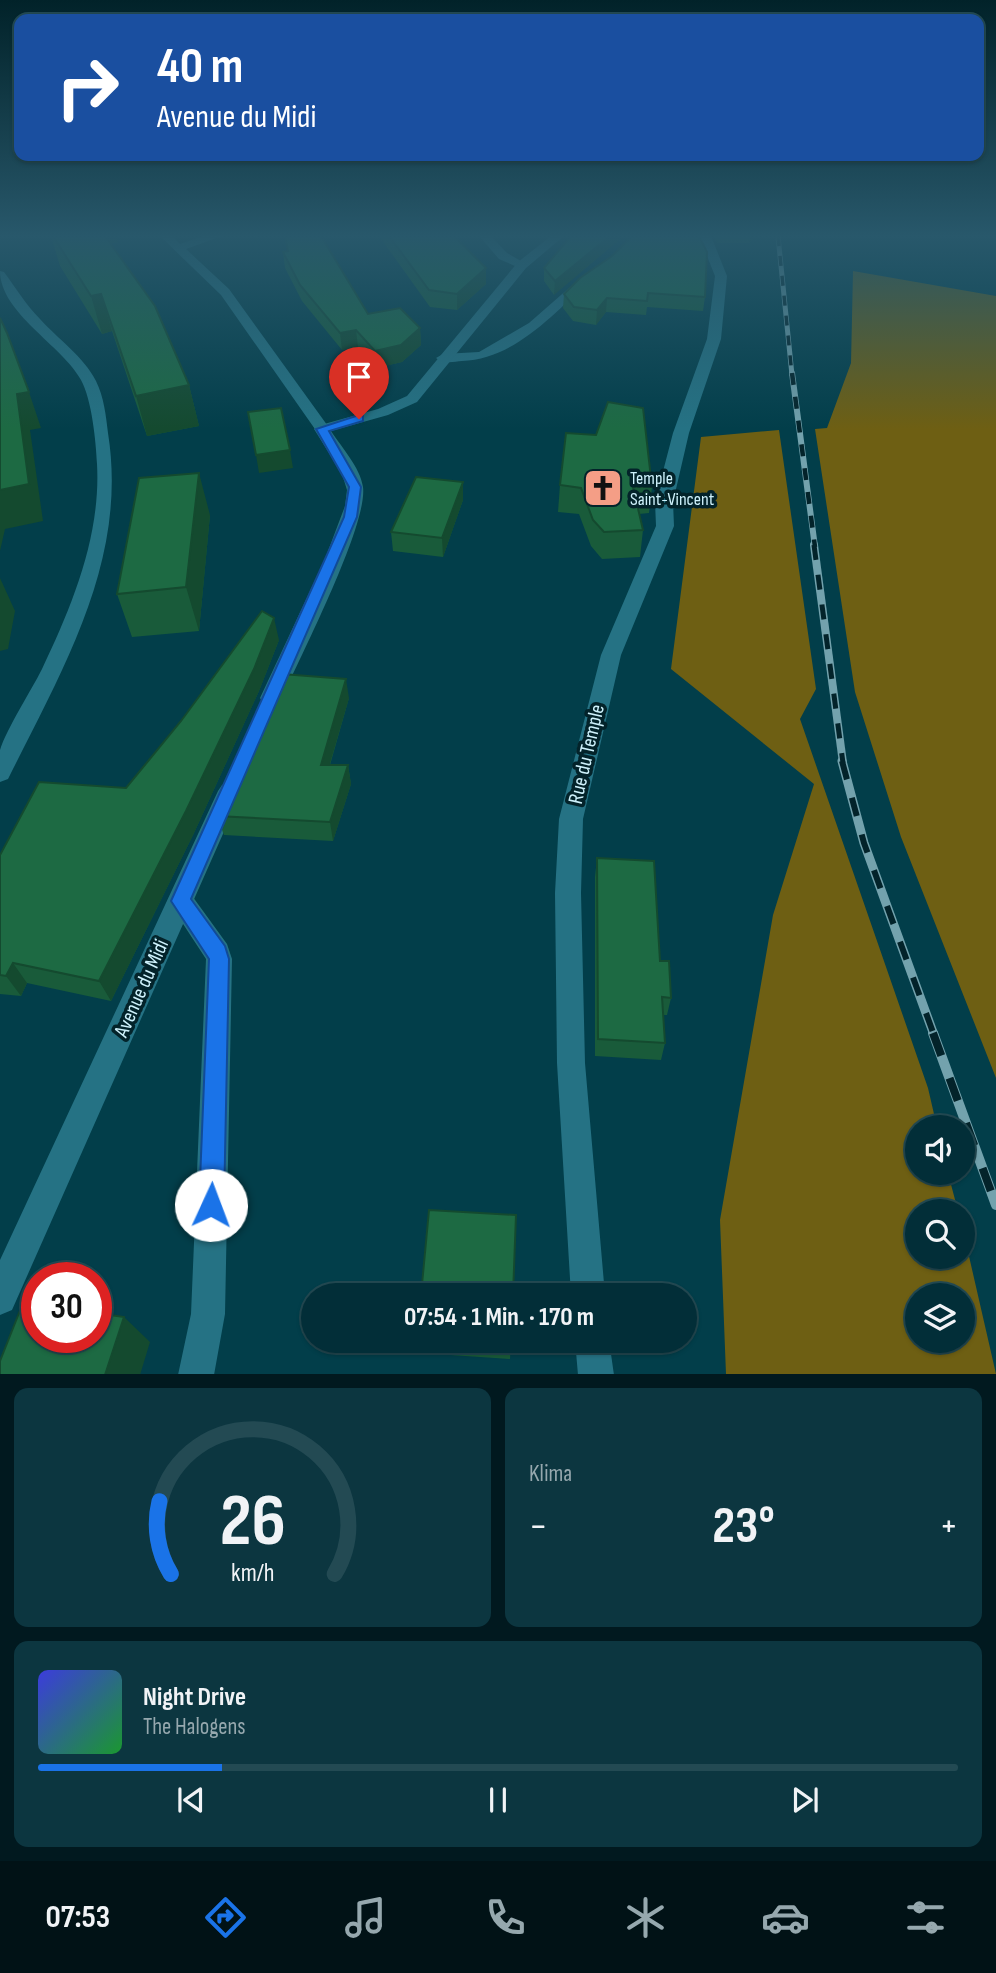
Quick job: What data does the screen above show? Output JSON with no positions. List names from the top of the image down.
{
  "streets": {
    "street": ["Rue du Temple", "Avenue du Midi"]
  },
  "places": {
    "church": ["Temple Saint-Vincent"]
  },
  "page": {
    "turn": ["40 m", "Avenue du Midi"],
    "limit": "30",
    "trip": "07:54 · 1 Min. · 170 m",
    "tile": "Klima",
    "heat": ["−", "23°", "+"],
    "song": ["Night Drive", "The Halogens"],
    "tabs": "07:53",
    "gauge": ["26", "km/h"]
  }
}
